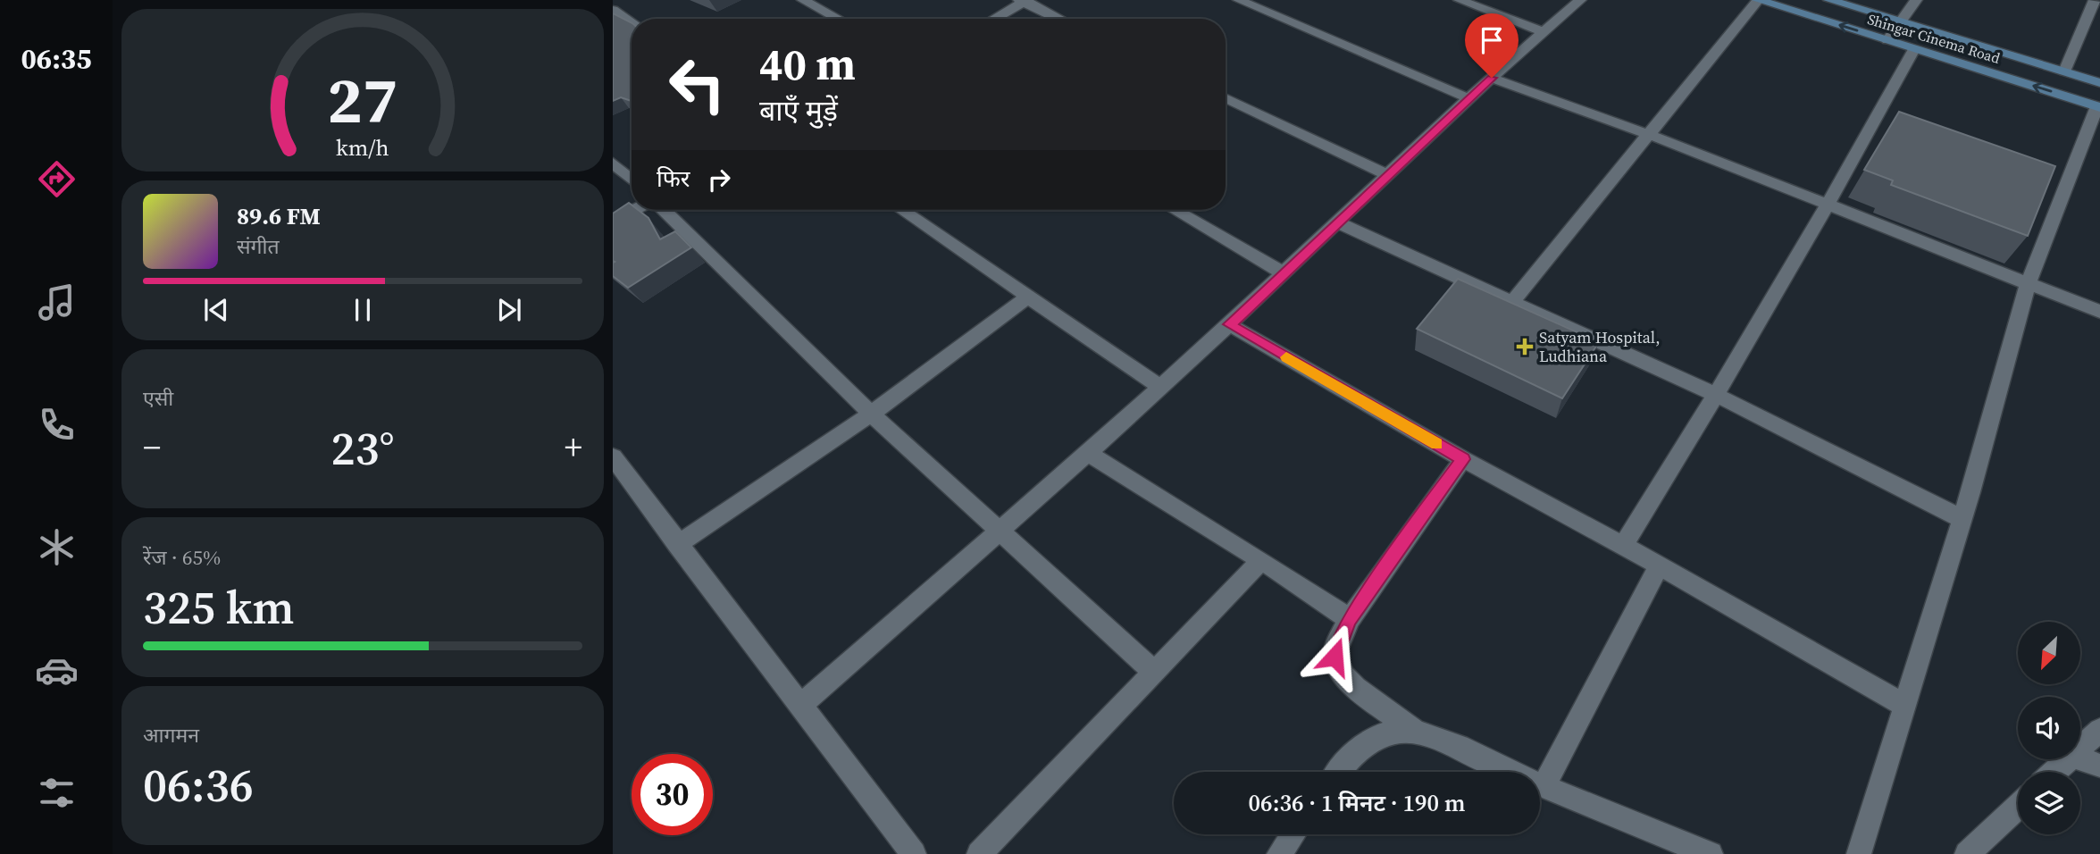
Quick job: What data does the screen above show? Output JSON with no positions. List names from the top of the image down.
{
  "streets": {
    "street": ["Shingar Cinema Road"]
  },
  "places": {
    "health": ["Satyam Hospital, Ludhiana"]
  },
  "north": "bottom left",
  "page": {
    "tabs": "06:35",
    "turn": ["40 m", "बाएँ मुड़ें"],
    "then": "फिर",
    "song": ["89.6 FM", "संगीत"],
    "tile": [
      "एसी",
      ["रेंज · 65%", "325 km"],
      ["आगमन", "06:36"]
    ],
    "heat": ["−", "23°", "+"],
    "limit": "30",
    "trip": "06:36 · 1 मिनट · 190 m",
    "gauge": ["27", "km/h"]
  }
}
